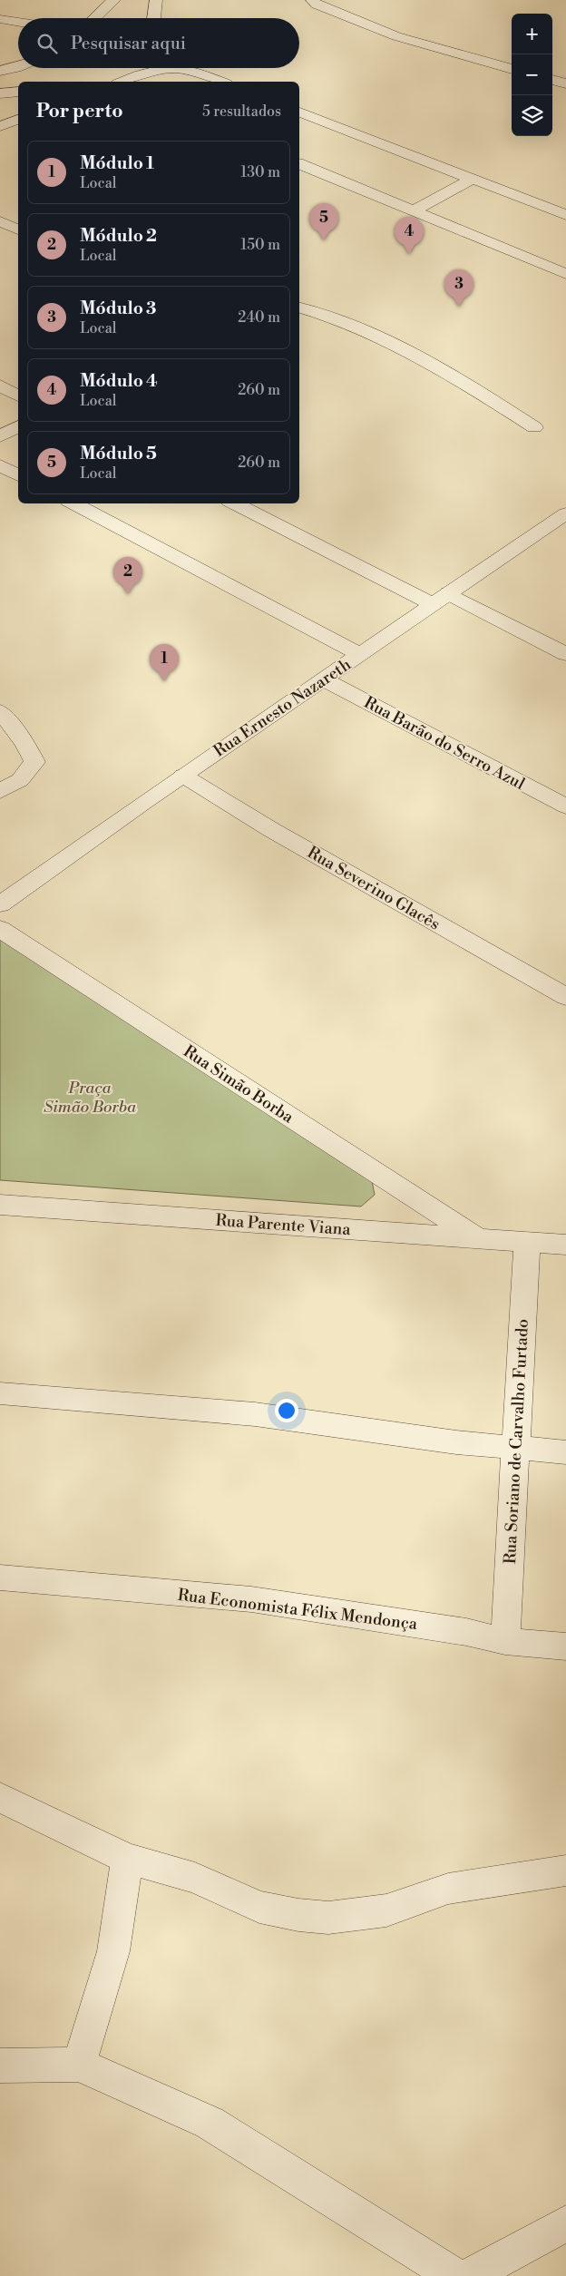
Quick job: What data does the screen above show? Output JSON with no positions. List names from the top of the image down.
{
  "streets": {
    "street": [
      "Rua Ernesto Nazareth",
      "Rua Barão do Serro Azul",
      "Rua Severino Glacês",
      "Rua Simão Borba",
      "Rua Parente Viana",
      "Rua Soriano de Carvalho Furtado",
      "Rua Economista Félix Mendonça"
    ]
  },
  "crossings": [
    ["Rua Ernesto Nazareth", "Rua Barão do Serro Azul"],
    ["Rua Ernesto Nazareth", "Rua Severino Glacês"],
    ["Rua Simão Borba", "Rua Parente Viana"],
    ["Rua Parente Viana", "Rua Soriano de Carvalho Furtado"],
    ["Rua Soriano de Carvalho Furtado", "Rua Economista Félix Mendonça"]
  ],
  "parks": ["Praça Simão Borba"],
  "page": {
    "map_buttons": ["+", "−"],
    "search": "Pesquisar aqui",
    "heading": ["Por perto", "5 resultados"],
    "list": [
      {
        "mark": "1",
        "name": "Módulo 1",
        "note": "Local",
        "value": "130 m"
      },
      {
        "mark": "2",
        "name": "Módulo 2",
        "note": "Local",
        "value": "150 m"
      },
      {
        "mark": "3",
        "name": "Módulo 3",
        "note": "Local",
        "value": "240 m"
      },
      {
        "mark": "4",
        "name": "Módulo 4",
        "note": "Local",
        "value": "260 m"
      },
      {
        "mark": "5",
        "name": "Módulo 5",
        "note": "Local",
        "value": "260 m"
      }
    ],
    "pins": [
      "5",
      "4",
      "3",
      "2",
      "1"
    ]
  }
}
